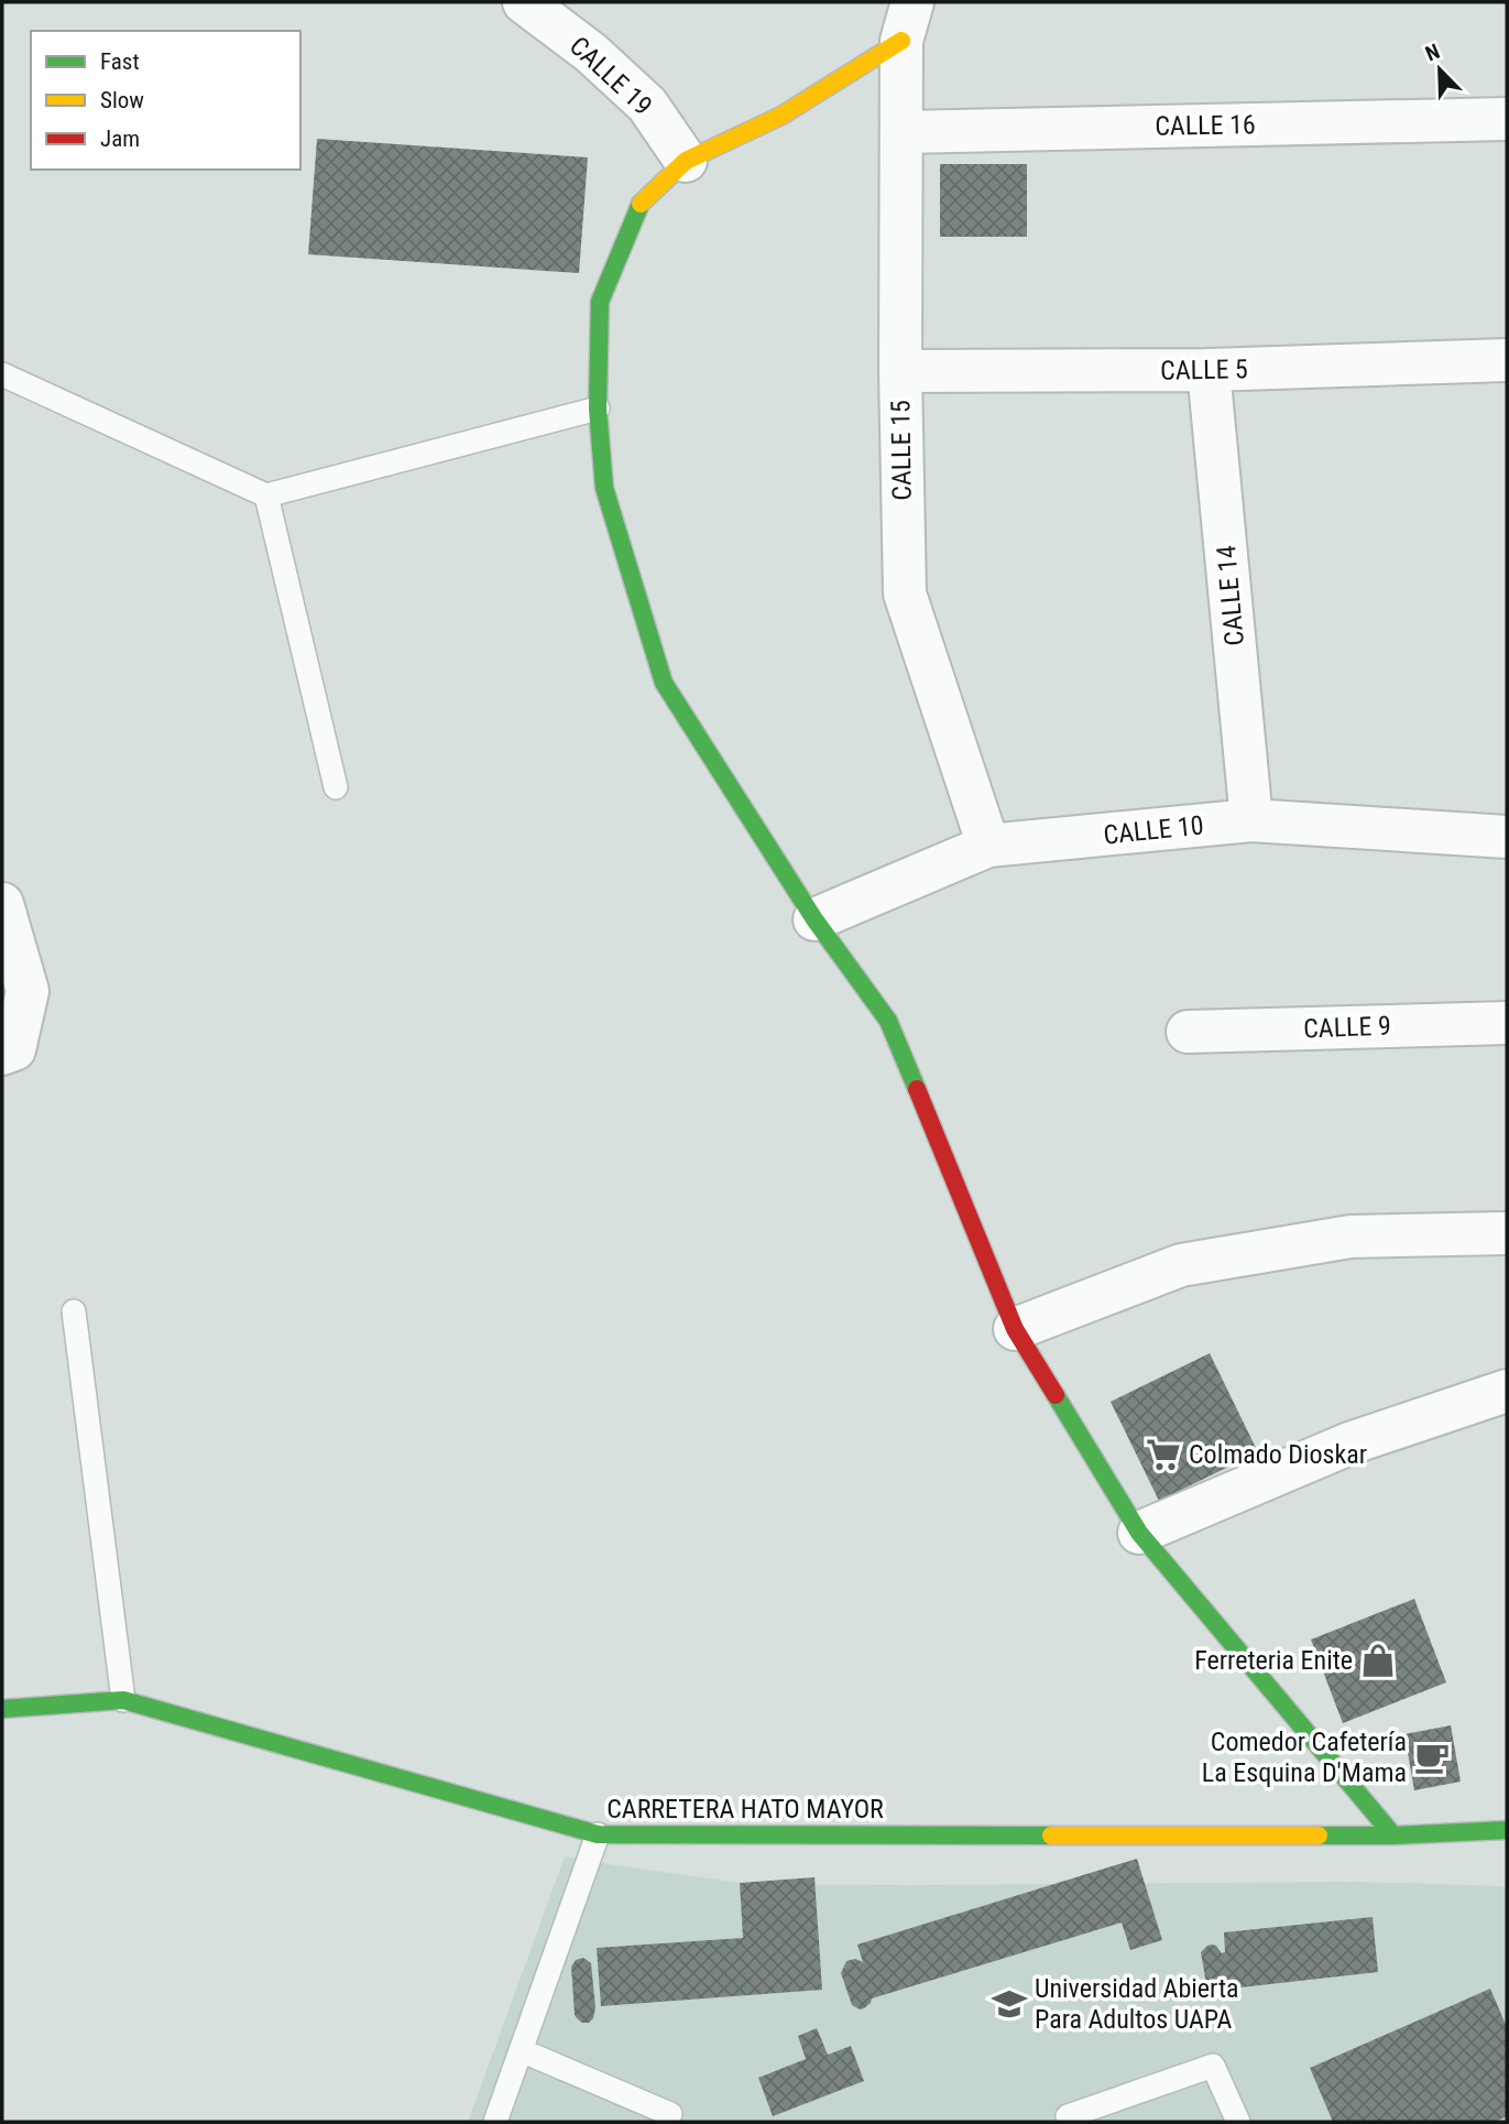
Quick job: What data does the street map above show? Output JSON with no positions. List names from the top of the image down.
{
  "streets": {
    "street": [
      "CALLE 19",
      "CALLE 16",
      "CALLE 5",
      "CALLE 15",
      "CALLE 14",
      "CALLE 10",
      "CALLE 9",
      "CARRETERA HATO MAYOR"
    ]
  },
  "crossings": [
    ["CALLE 16", "CALLE 15"],
    ["CALLE 5", "CALLE 15"],
    ["CALLE 5", "CALLE 14"],
    ["CALLE 15", "CALLE 10"],
    ["CALLE 14", "CALLE 10"]
  ],
  "places": {
    "supermarket": ["Colmado Dioskar"],
    "shop": ["Ferreteria Enite"],
    "cafe": ["Comedor Cafetería La Esquina D'Mama"],
    "school or university": ["Universidad Abierta Para Adultos UAPA"]
  },
  "legend": ["Fast", "Slow", "Jam"],
  "north": "top left"
}
